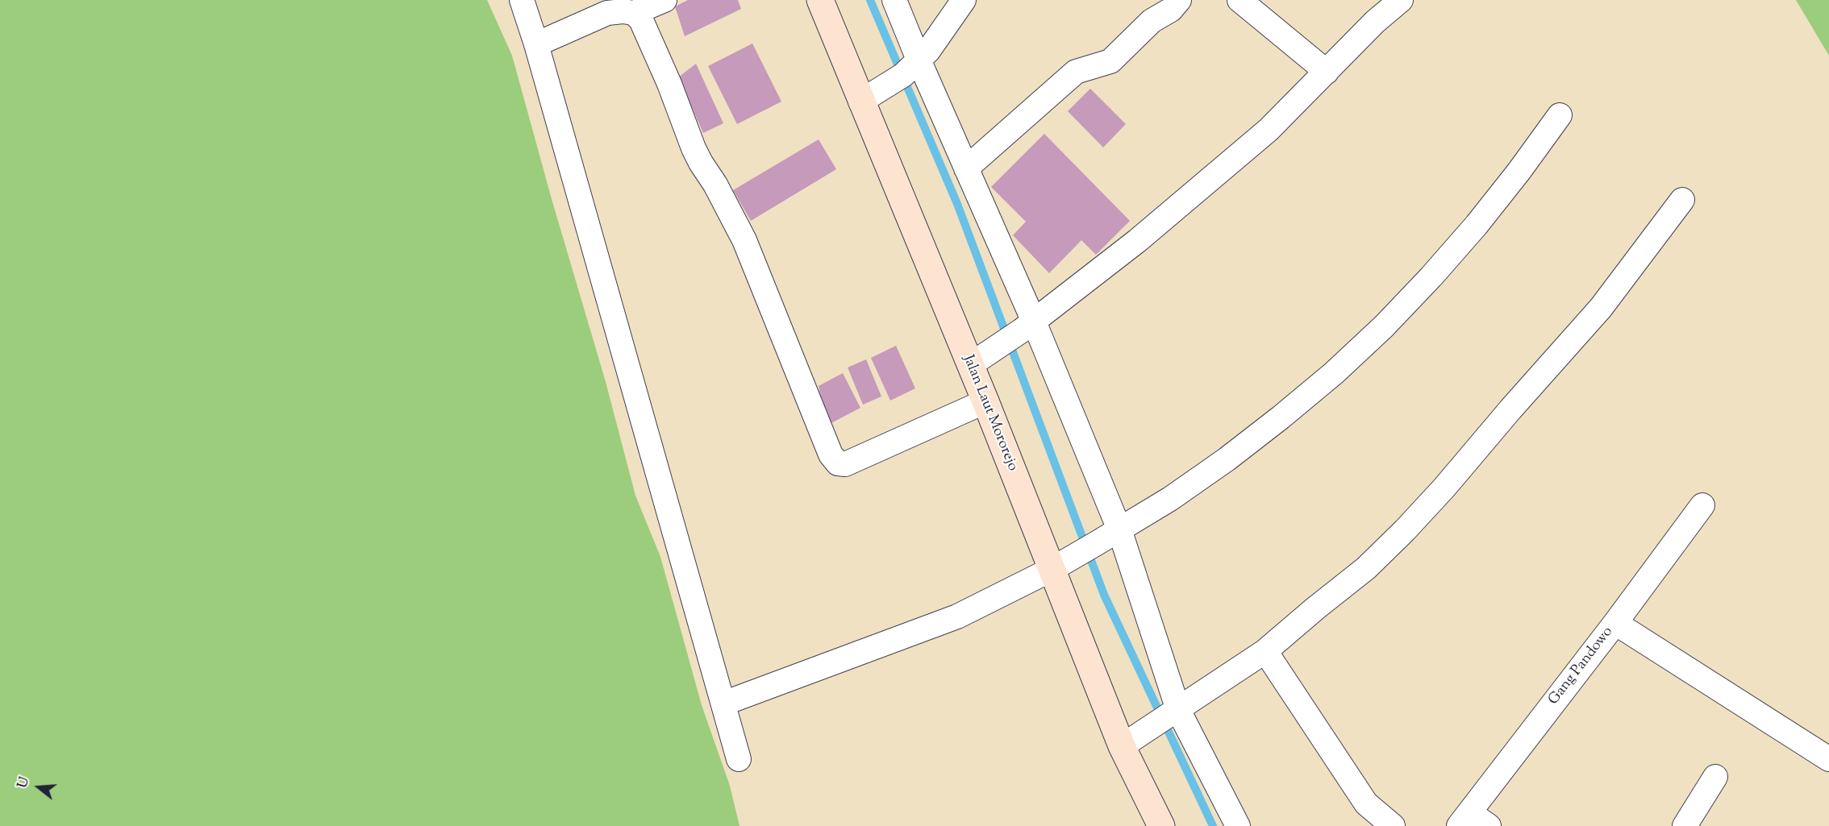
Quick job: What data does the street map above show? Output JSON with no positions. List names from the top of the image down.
{
  "streets": {
    "street": ["Jalan Laut Mororejo", "Gang Pandowo"]
  },
  "north": "left"
}
